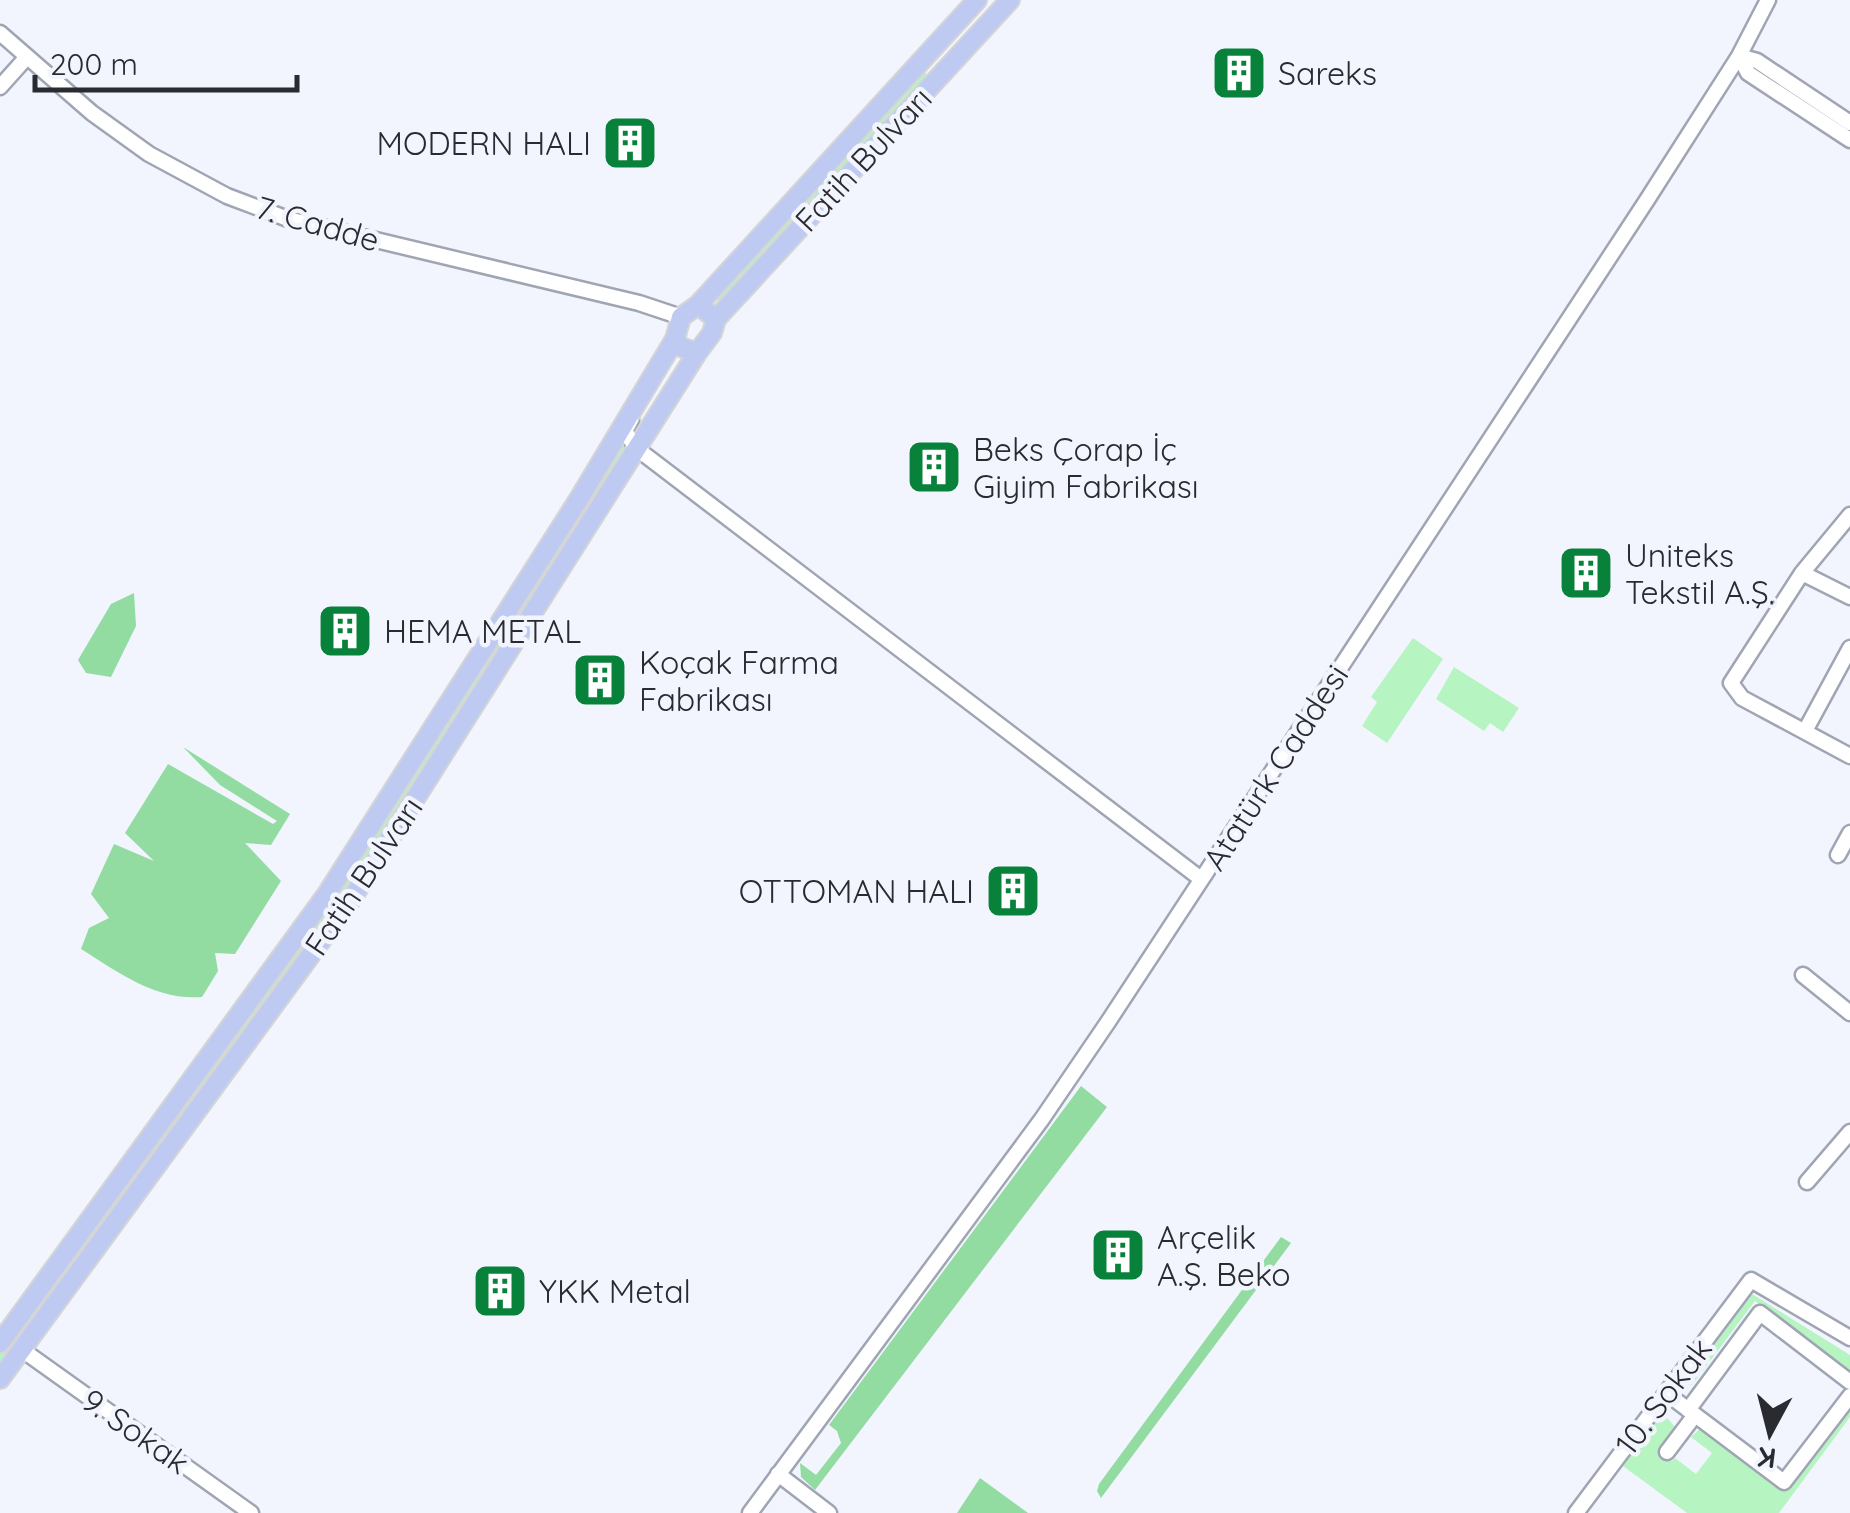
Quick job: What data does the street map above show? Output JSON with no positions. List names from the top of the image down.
{
  "streets": {
    "main road": ["Fatih Bulvarı"],
    "street": [
      "7. Cadde",
      "Atatürk Caddesi",
      "10. Sokak",
      "9. Sokak"
    ]
  },
  "crossings": [
    ["Fatih Bulvarı", "7. Cadde"],
    ["Fatih Bulvarı", "9. Sokak"]
  ],
  "places": {
    "building": [
      "Sareks",
      "MODERN HALI",
      "Beks Çorap İç Giyim Fabrikası",
      "Uniteks Tekstil A.Ş.",
      "HEMA METAL",
      "Koçak Farma Fabrikası",
      "OTTOMAN HALI",
      "Arçelik A.Ş. Beko",
      "YKK Metal"
    ]
  },
  "scale_bar": "200 m",
  "north": "bottom"
}
